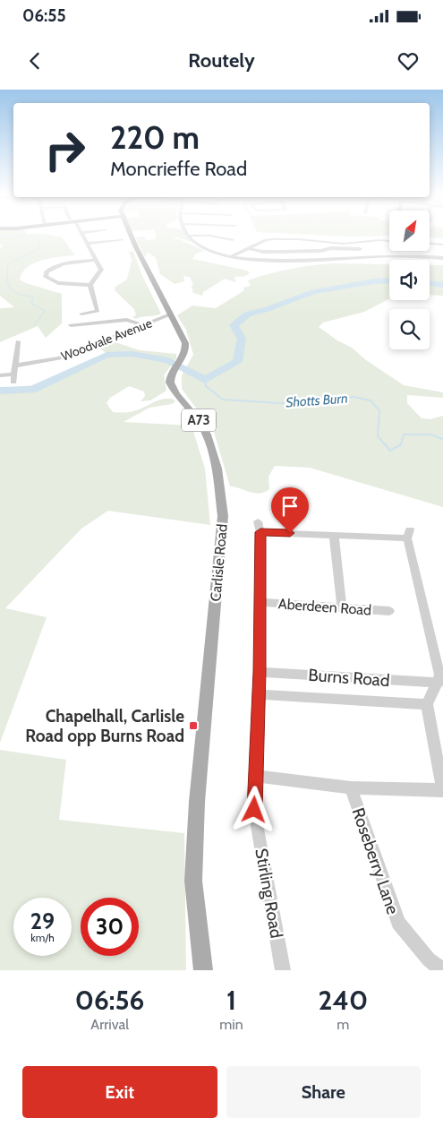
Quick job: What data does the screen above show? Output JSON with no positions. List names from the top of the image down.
{
  "streets": {
    "main road": ["A73", "Carlisle Road"],
    "street": [
      "Woodvale Avenue",
      "Aberdeen Road",
      "Burns Road",
      "Roseberry Lane",
      "Stirling Road"
    ]
  },
  "crossings": [
    ["Woodvale Avenue", "Carlisle Road"],
    ["Aberdeen Road", "Stirling Road"],
    ["Burns Road", "Stirling Road"]
  ],
  "water": ["Shotts Burn"],
  "places": {
    "transit": ["Chapelhall, Carlisle Road opp Burns Road"]
  },
  "north": "top right",
  "page": {
    "status": "06:55",
    "header": "Routely",
    "turn": ["220 m", "Moncrieffe Road"],
    "speed": "29 km/h",
    "limit": "30",
    "eta": [
      "06:56",
      "Arrival",
      "1",
      "min",
      "240",
      "m"
    ],
    "buttons": ["Exit", "Share"]
  }
}
